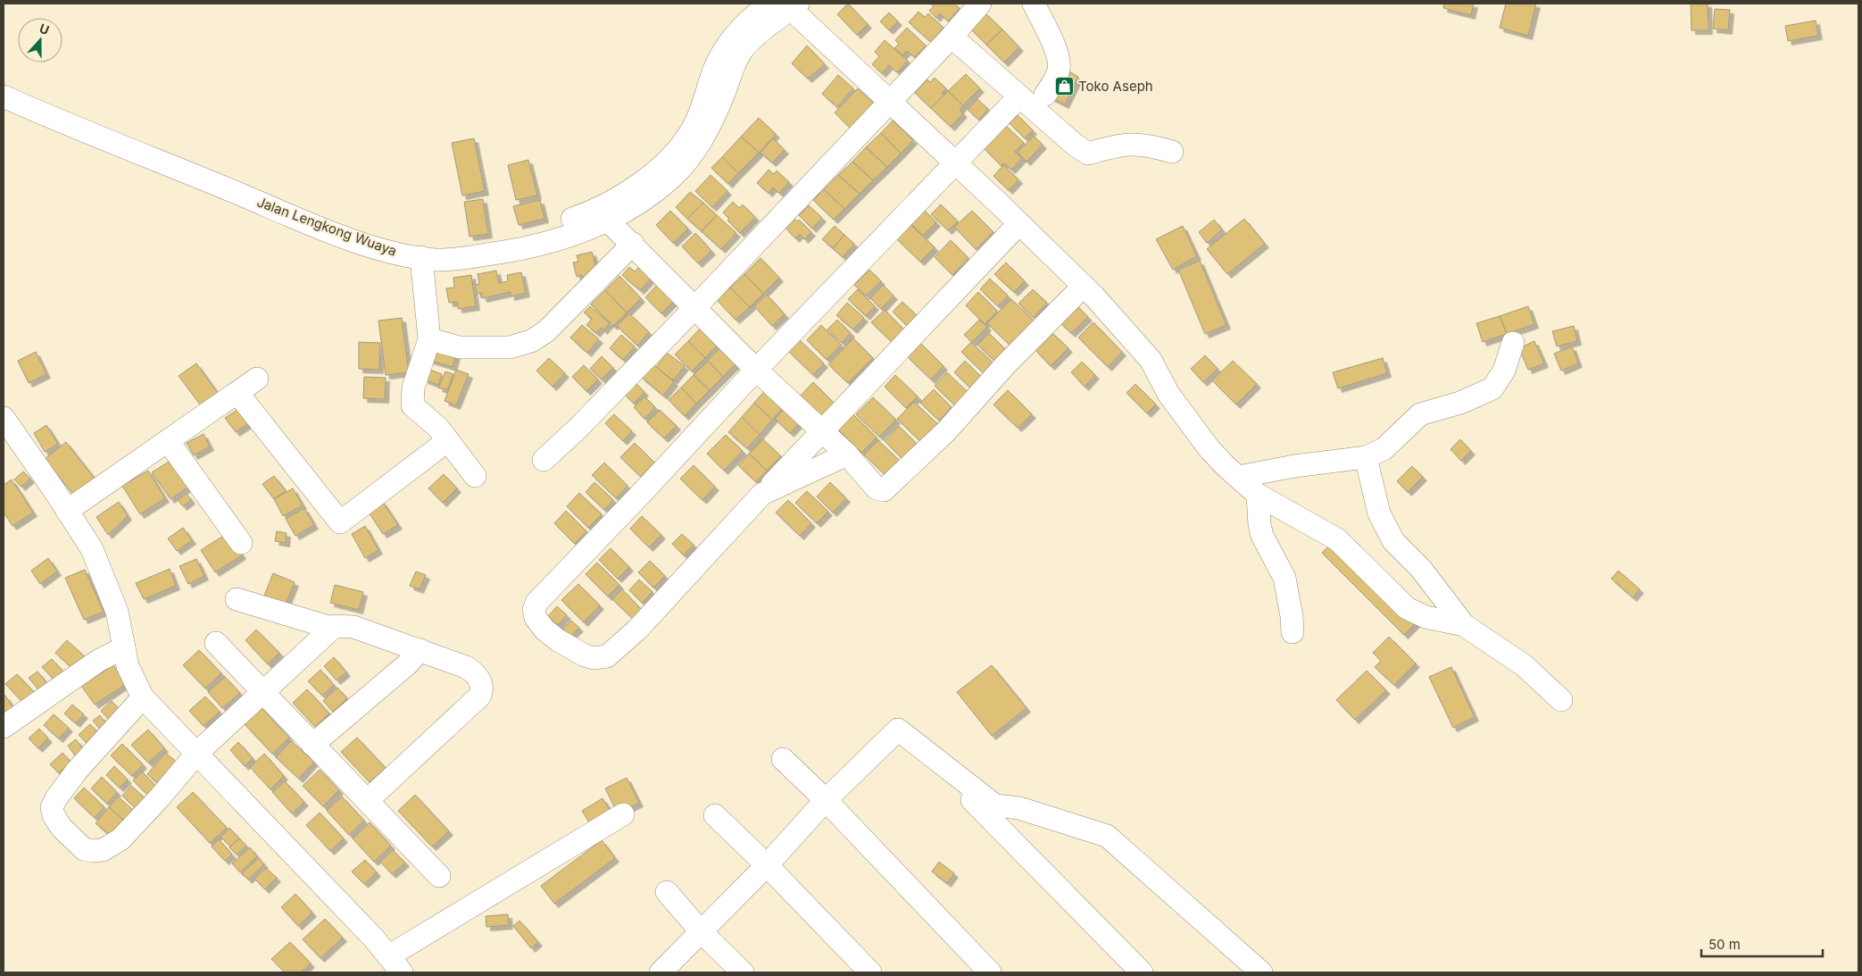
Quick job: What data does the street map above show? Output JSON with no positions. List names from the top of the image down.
{
  "streets": {
    "street": ["Jalan Lengkong Wuaya"]
  },
  "places": {
    "shop": ["Toko Aseph"]
  },
  "scale_bar": "50 m",
  "north": "top"
}
